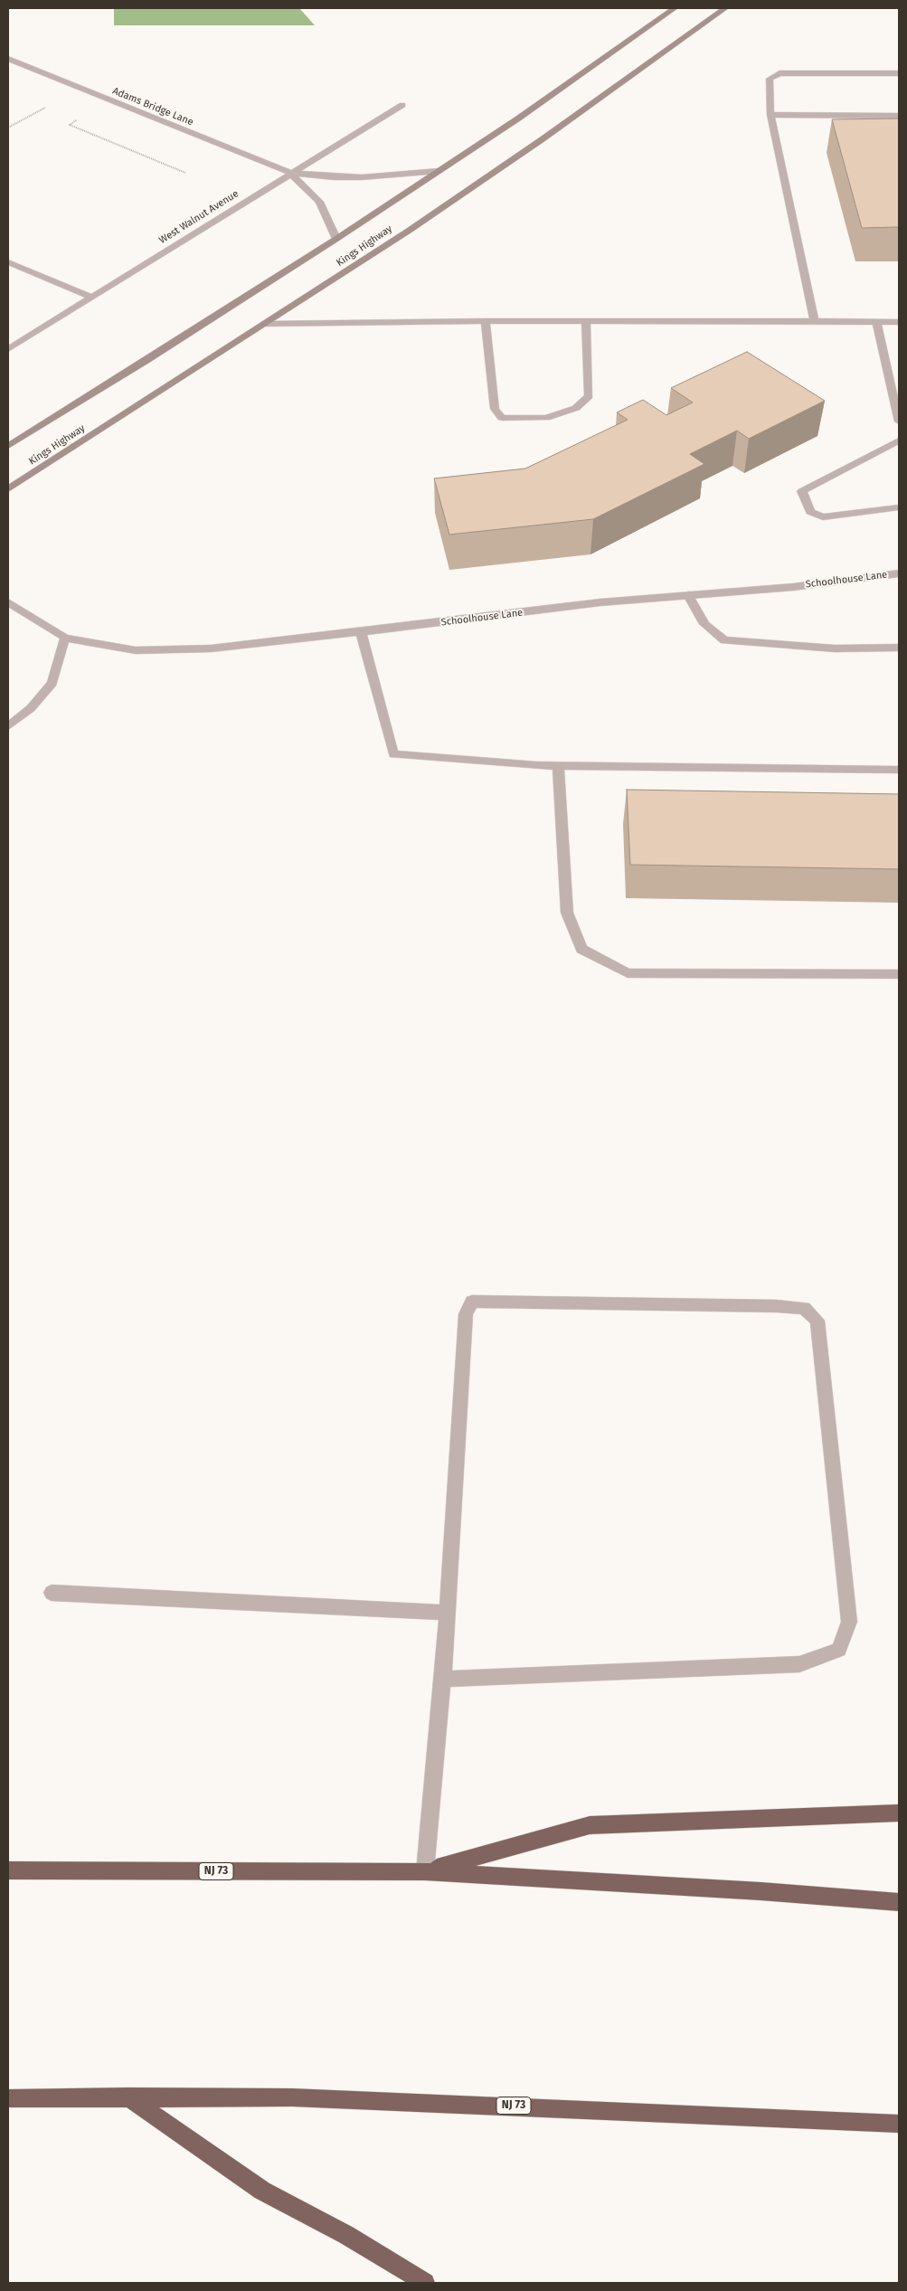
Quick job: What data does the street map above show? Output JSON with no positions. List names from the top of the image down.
{
  "streets": {
    "highway": ["NJ 73"],
    "main road": ["Kings Highway"],
    "street": ["Adams Bridge Lane", "West Walnut Avenue", "Schoolhouse Lane"]
  },
  "crossings": [
    ["Adams Bridge Lane", "West Walnut Avenue"],
    ["Adams Bridge Lane", "Kings Highway"]
  ]
}
